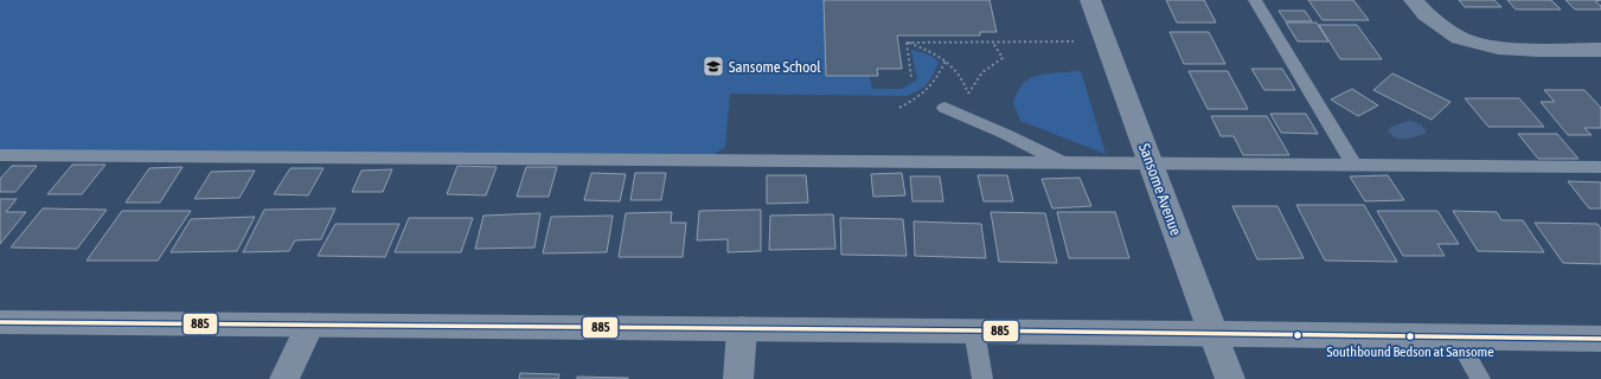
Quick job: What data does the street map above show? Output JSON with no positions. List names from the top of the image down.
{
  "streets": {
    "street": ["Sansome Avenue"]
  },
  "places": {
    "school or university": ["Sansome School"],
    "other": ["Southbound Bedson at Sansome"]
  },
  "lines": ["transit line 885"]
}
